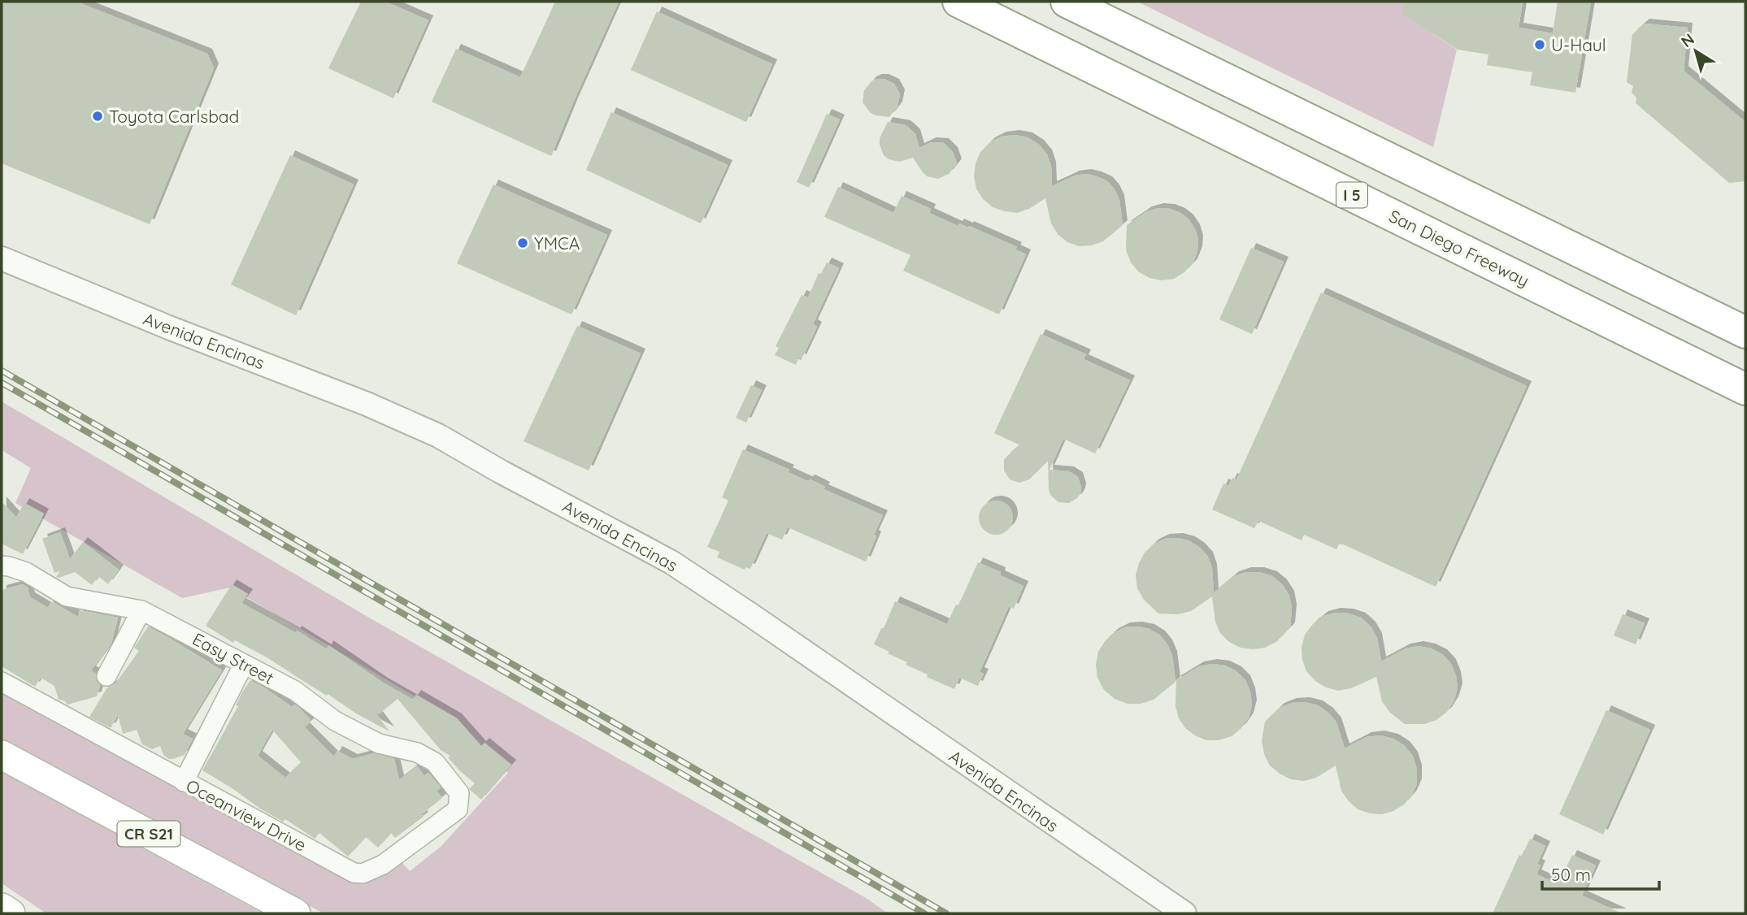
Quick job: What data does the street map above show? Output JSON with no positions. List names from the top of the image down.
{
  "streets": {
    "highway": ["I 5", "San Diego Freeway"],
    "main road": ["CR S21"],
    "street": ["Avenida Encinas", "Easy Street", "Oceanview Drive"]
  },
  "crossings": [
    ["Easy Street", "Oceanview Drive"]
  ],
  "places": ["U-Haul", "Toyota Carlsbad", "YMCA"],
  "scale_bar": "50 m",
  "north": "top left"
}
